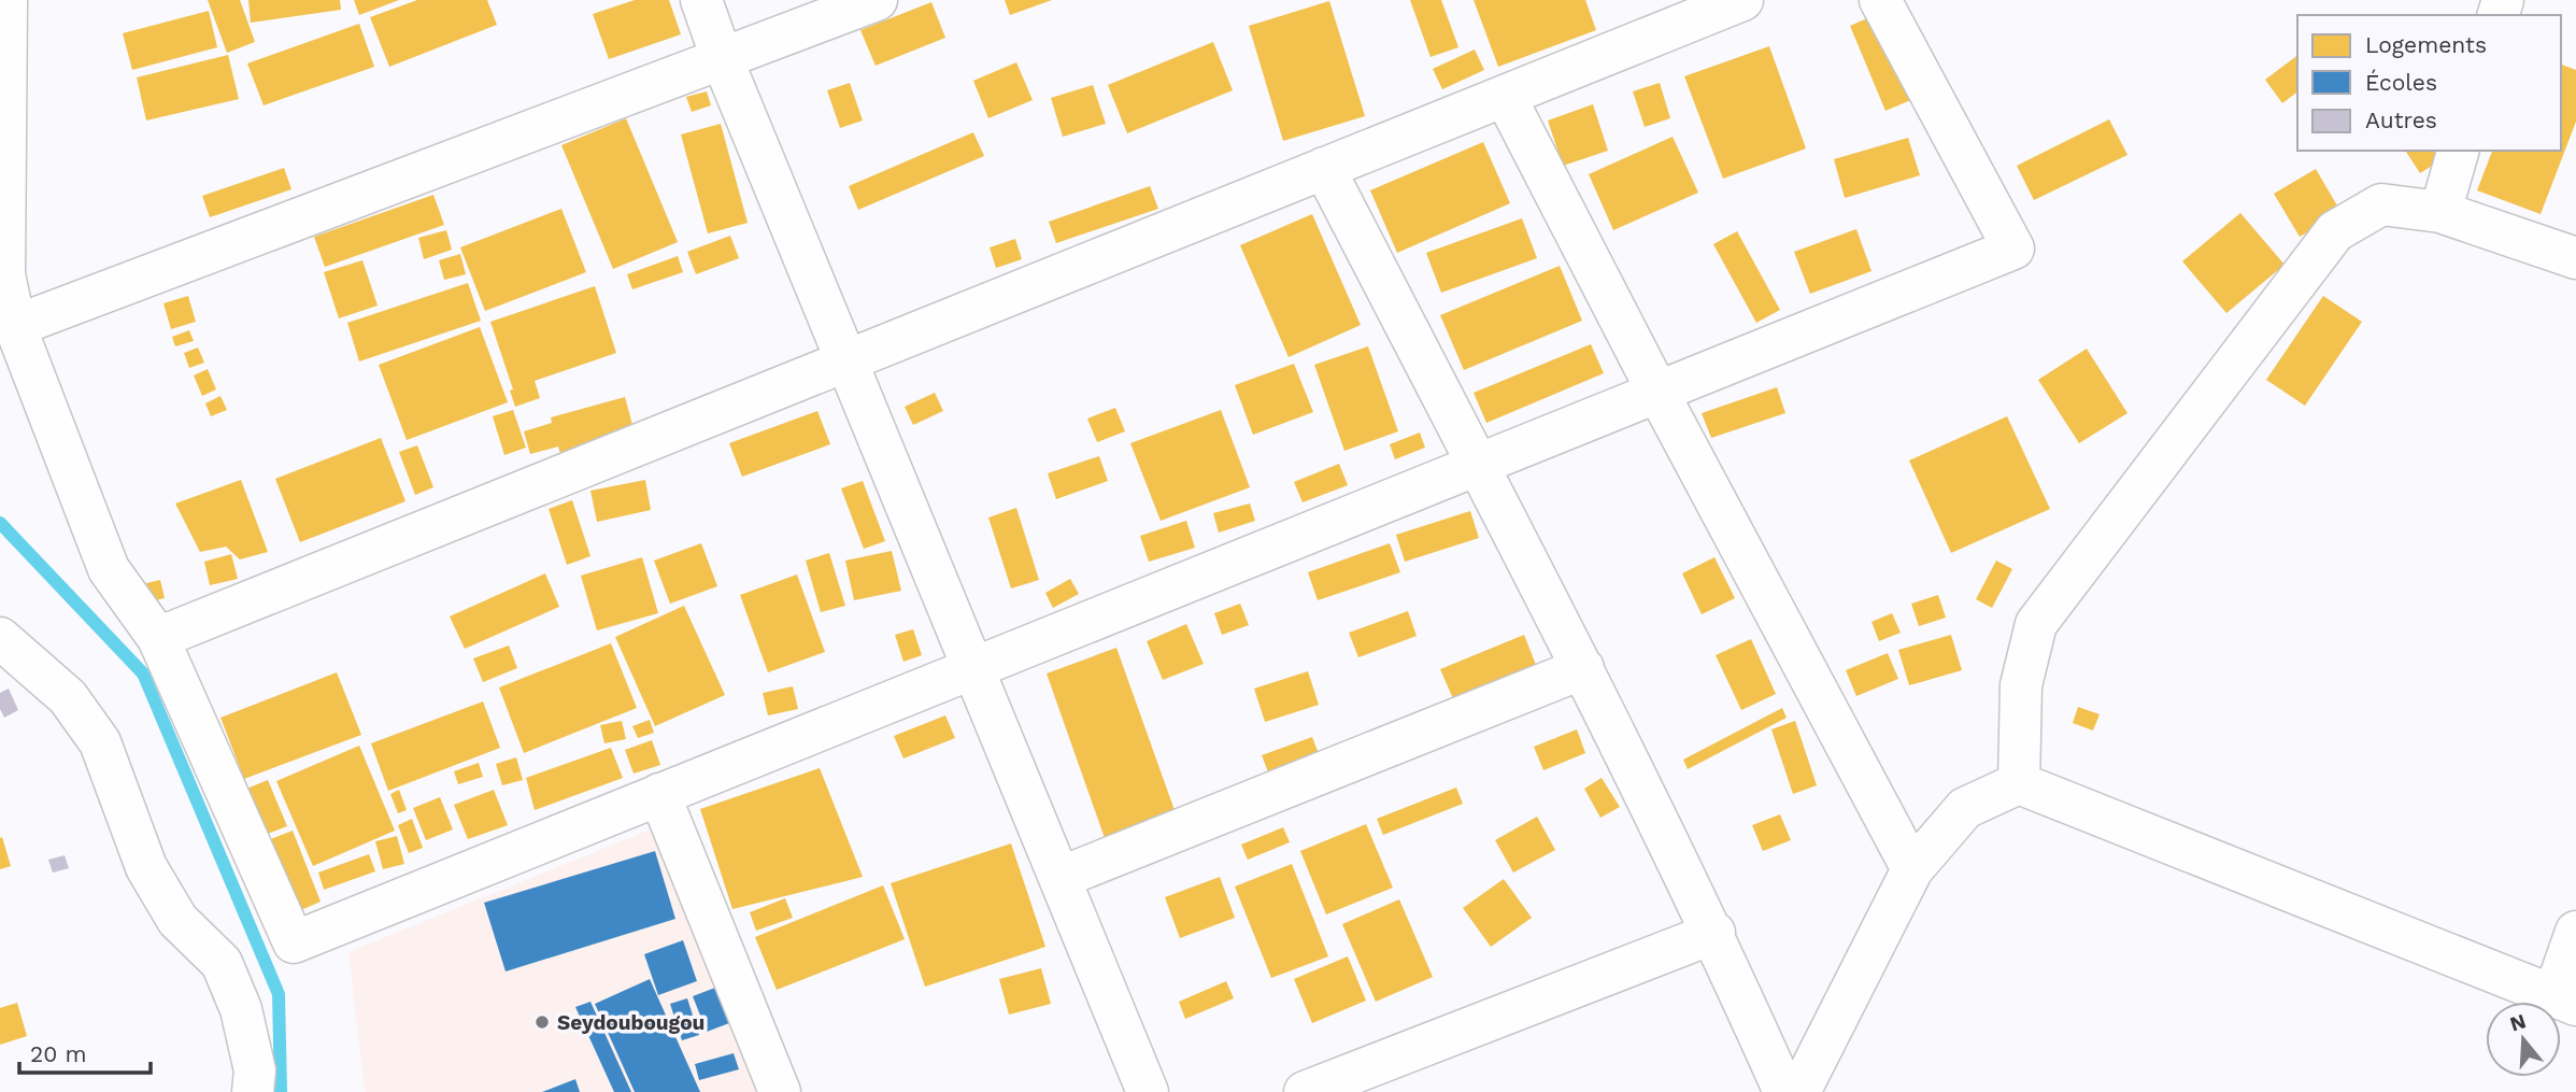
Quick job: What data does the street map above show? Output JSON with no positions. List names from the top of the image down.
{
  "places": ["Seydoubougou"],
  "legend": ["Logements", "Écoles", "Autres"],
  "scale_bar": "20 m",
  "north": "top"
}
